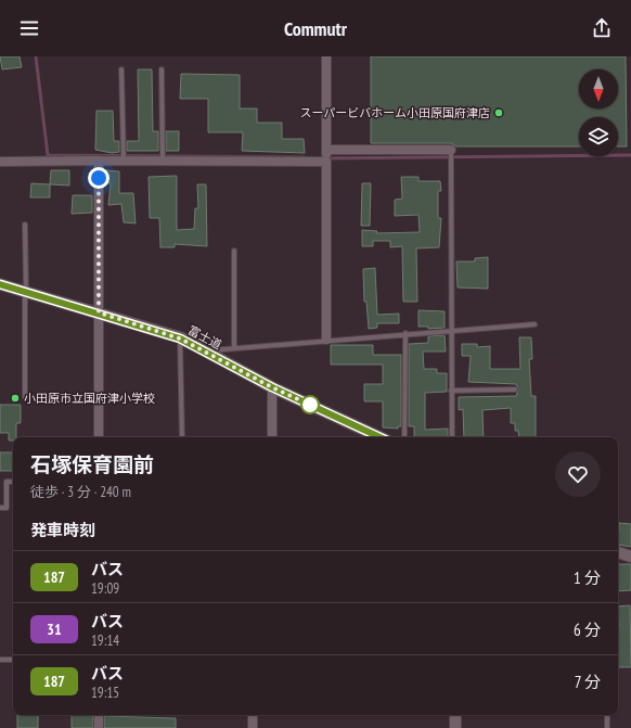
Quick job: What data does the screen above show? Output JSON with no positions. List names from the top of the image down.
{
  "streets": {
    "street": ["富士道"]
  },
  "places": ["スーパービバホーム小田原国府津店", "小田原市立国府津小学校"],
  "lines": ["bus line 187"],
  "north": "bottom",
  "page": {
    "header": "Commutr",
    "heading": [
      ["石塚保育園前", "徒歩 · 3 分 · 240 m"],
      "発車時刻"
    ],
    "list": [
      {
        "mark": "187",
        "name": "バス",
        "note": "19:09",
        "value": "1 分"
      },
      {
        "mark": "31",
        "name": "バス",
        "note": "19:14",
        "value": "6 分"
      },
      {
        "mark": "187",
        "name": "バス",
        "note": "19:15",
        "value": "7 分"
      }
    ]
  }
}
